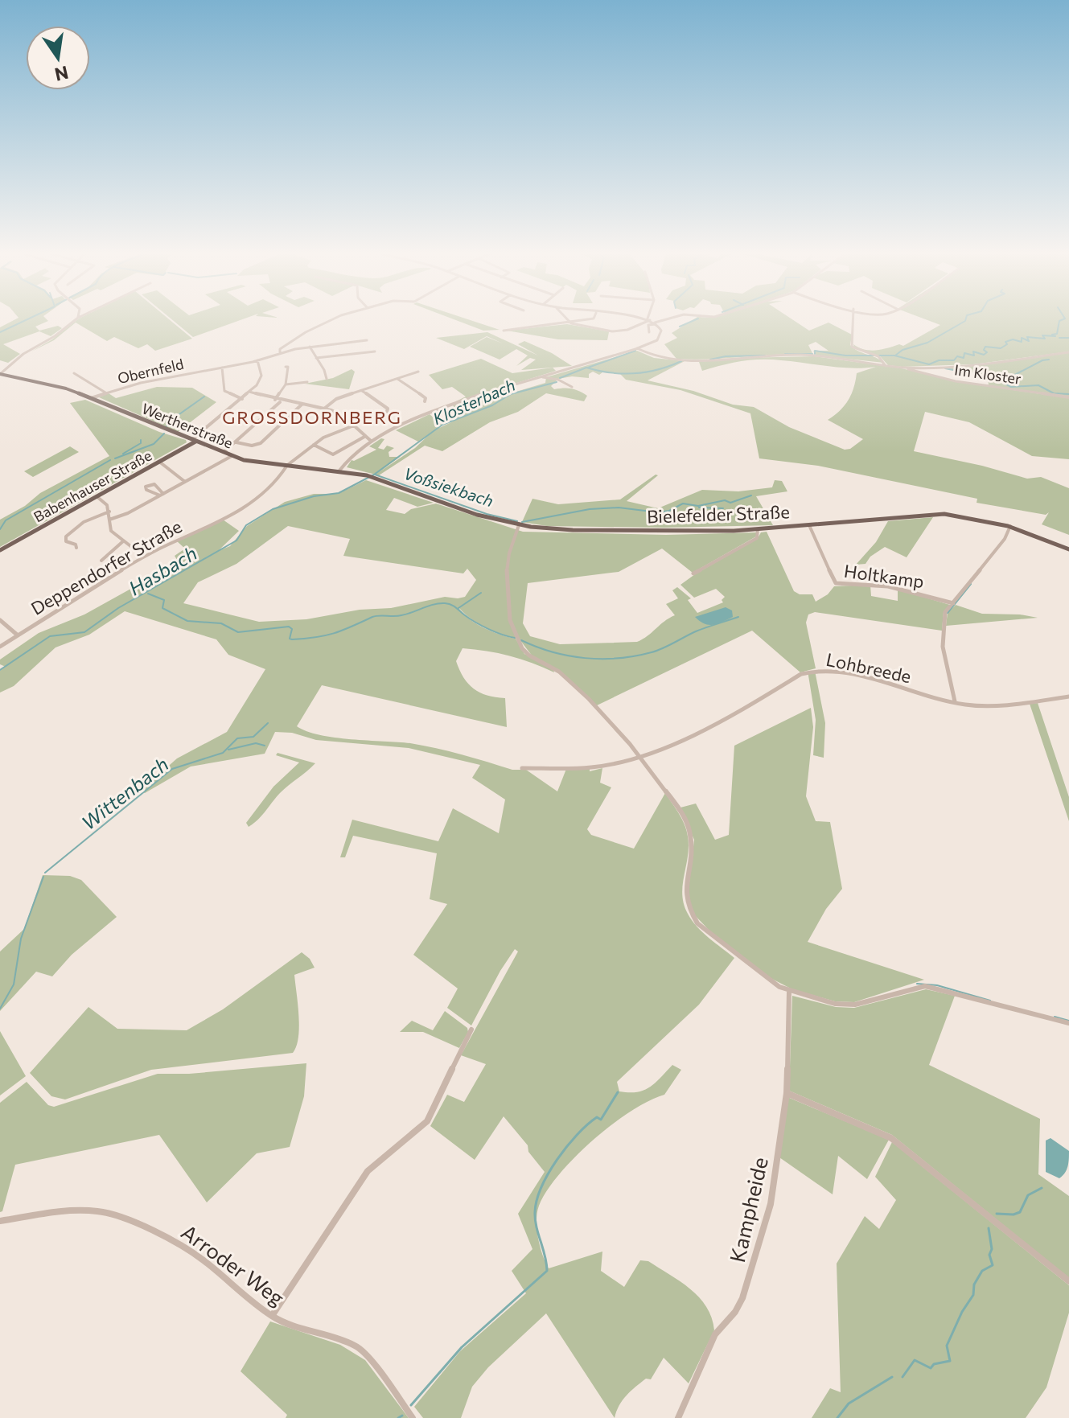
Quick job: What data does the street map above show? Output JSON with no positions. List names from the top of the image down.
{
  "streets": {
    "main road": ["Wertherstraße", "Babenhauser Straße", "Bielefelder Straße"],
    "street": [
      "Obernfeld",
      "Im Kloster",
      "Deppendorfer Straße",
      "Holtkamp",
      "Lohbreede",
      "Kampheide",
      "Arroder Weg"
    ]
  },
  "crossings": [
    ["Obernfeld", "Wertherstraße"],
    ["Wertherstraße", "Babenhauser Straße"],
    ["Wertherstraße", "Bielefelder Straße"],
    ["Wertherstraße", "Deppendorfer Straße"],
    ["Bielefelder Straße", "Holtkamp"]
  ],
  "districts": ["GROSSDORNBERG"],
  "water": [
    "Klosterbach",
    "Voßsiekbach",
    "Hasbach",
    "Wittenbach"
  ],
  "north": "bottom"
}
